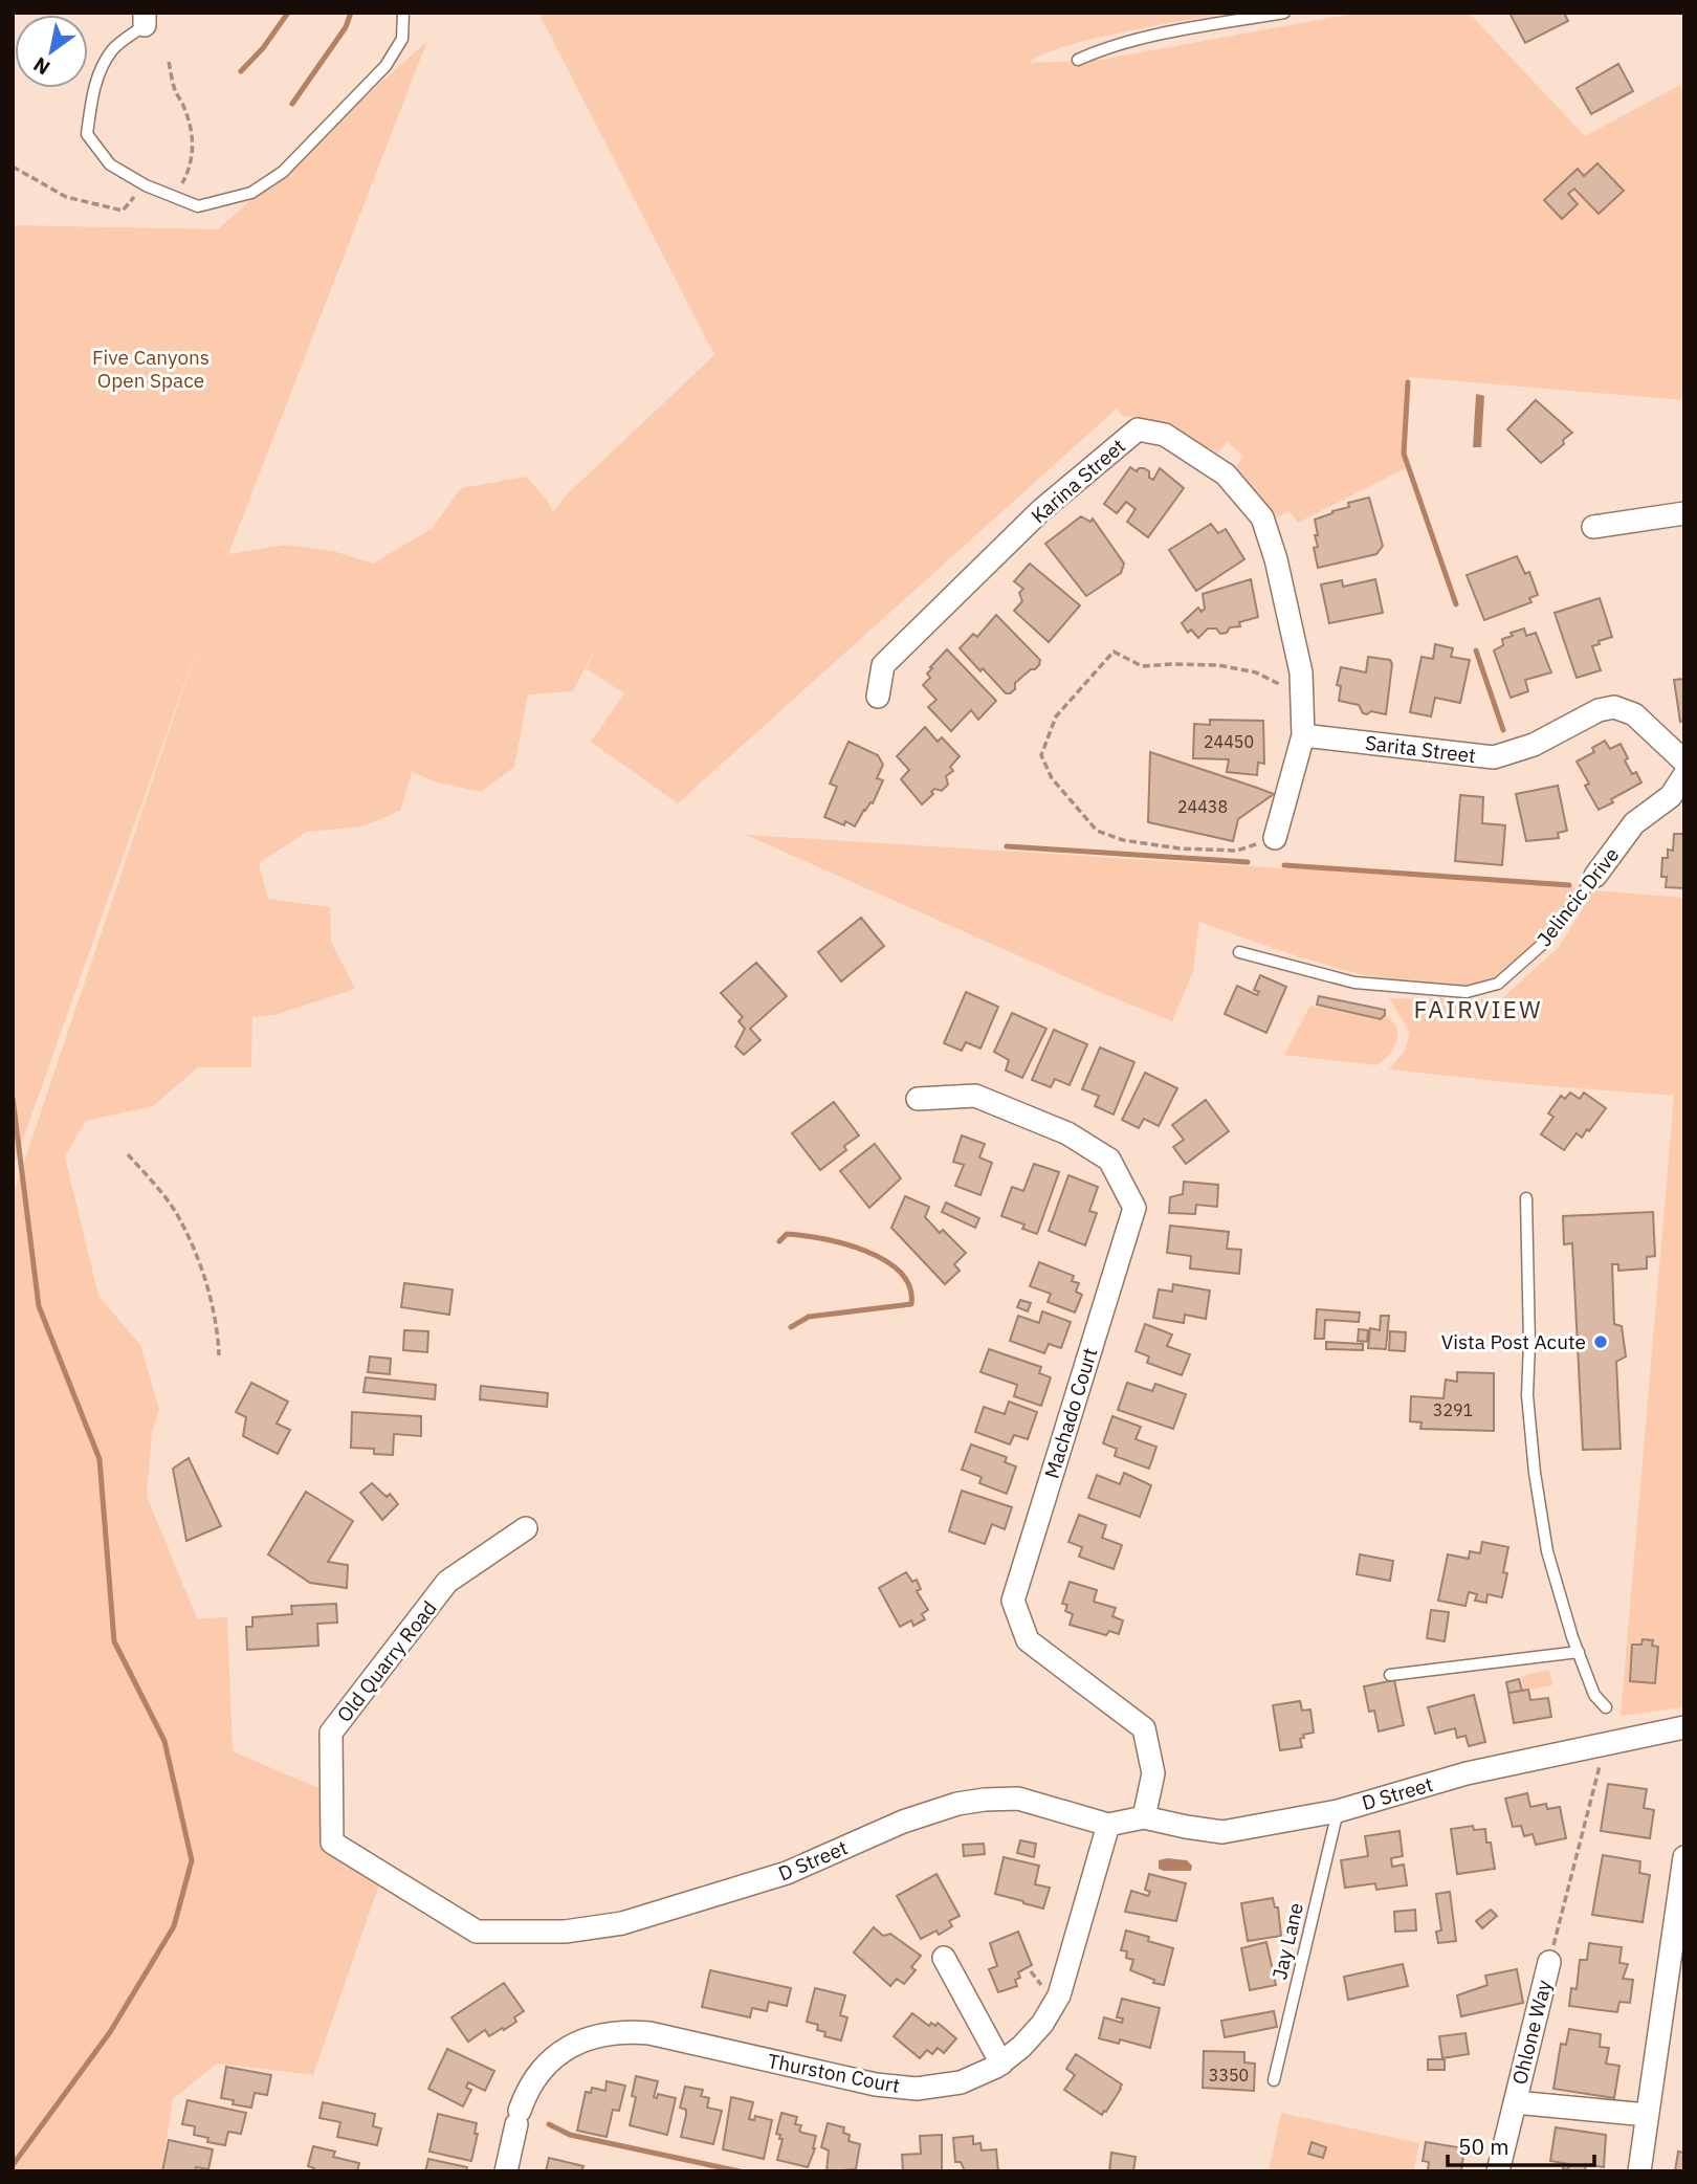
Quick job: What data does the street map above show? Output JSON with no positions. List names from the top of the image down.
{
  "streets": {
    "street": [
      "Karina Street",
      "Sarita Street",
      "Jelincic Drive",
      "Machado Court",
      "Old Quarry Road",
      "D Street",
      "Ohlone Way",
      "Thurston Court"
    ],
    "lane": ["Jay Lane"]
  },
  "crossings": [
    ["Karina Street", "Sarita Street"],
    ["Machado Court", "D Street"],
    ["Old Quarry Road", "D Street"],
    ["D Street", "Jay Lane"],
    ["D Street", "Thurston Court"]
  ],
  "districts": ["FAIRVIEW"],
  "parks": ["Five Canyons Open Space"],
  "places": ["Vista Post Acute"],
  "house_numbers": [
    "24450",
    "24438",
    "3291",
    "3350"
  ],
  "scale_bar": "50 m",
  "north": "bottom left"
}
